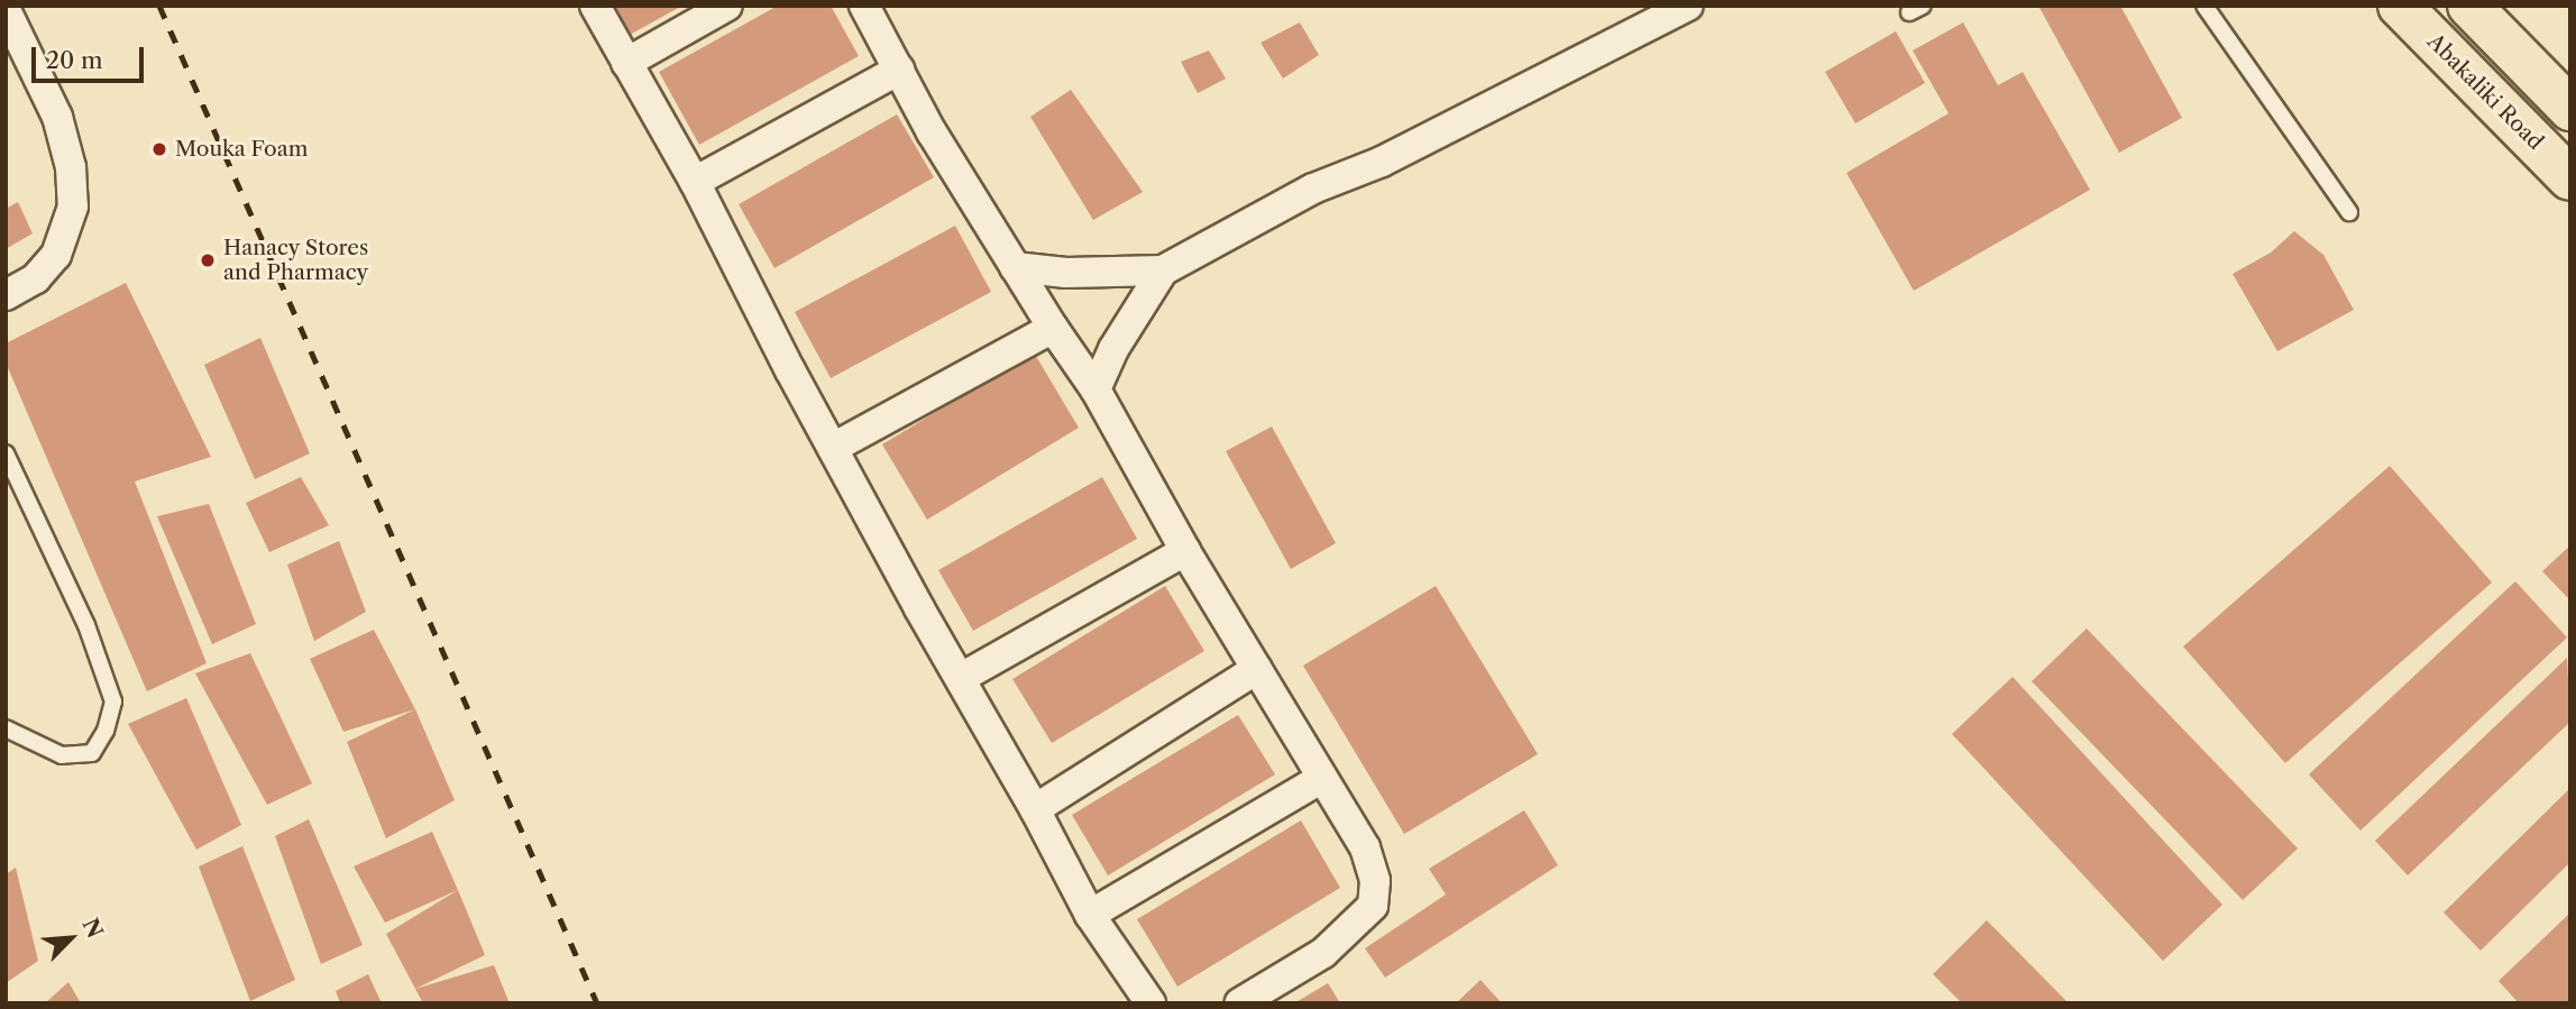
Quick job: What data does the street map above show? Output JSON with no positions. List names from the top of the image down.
{
  "streets": {
    "main road": ["Abakaliki Road"]
  },
  "places": ["Mouka Foam", "Hanacy Stores and Pharmacy"],
  "scale_bar": "20 m",
  "north": "top right"
}
